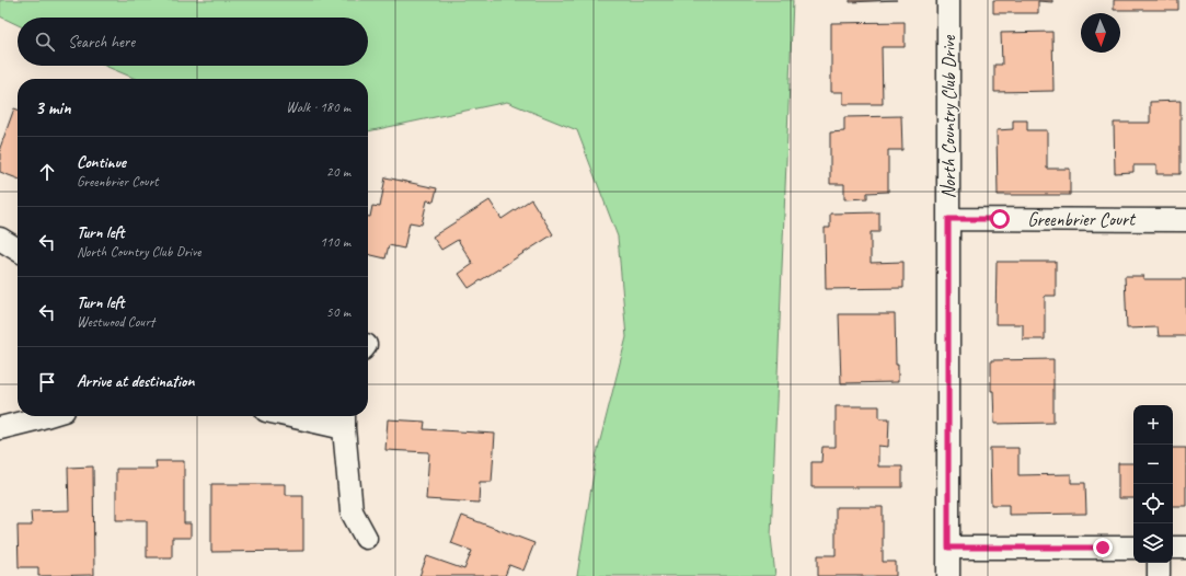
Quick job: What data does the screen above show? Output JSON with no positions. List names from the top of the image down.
{
  "streets": {
    "street": ["North Country Club Drive", "Greenbrier Court"]
  },
  "crossings": [
    ["North Country Club Drive", "Greenbrier Court"]
  ],
  "north": "bottom",
  "page": {
    "search": "Search here",
    "heading": ["3 min", "Walk · 180 m"],
    "list": [
      ["Continue", "Greenbrier Court", "20 m"],
      ["Turn left", "North Country Club Drive", "110 m"],
      ["Turn left", "Westwood Court", "50 m"],
      "Arrive at destination"
    ],
    "map_buttons": ["+", "−"]
  }
}
